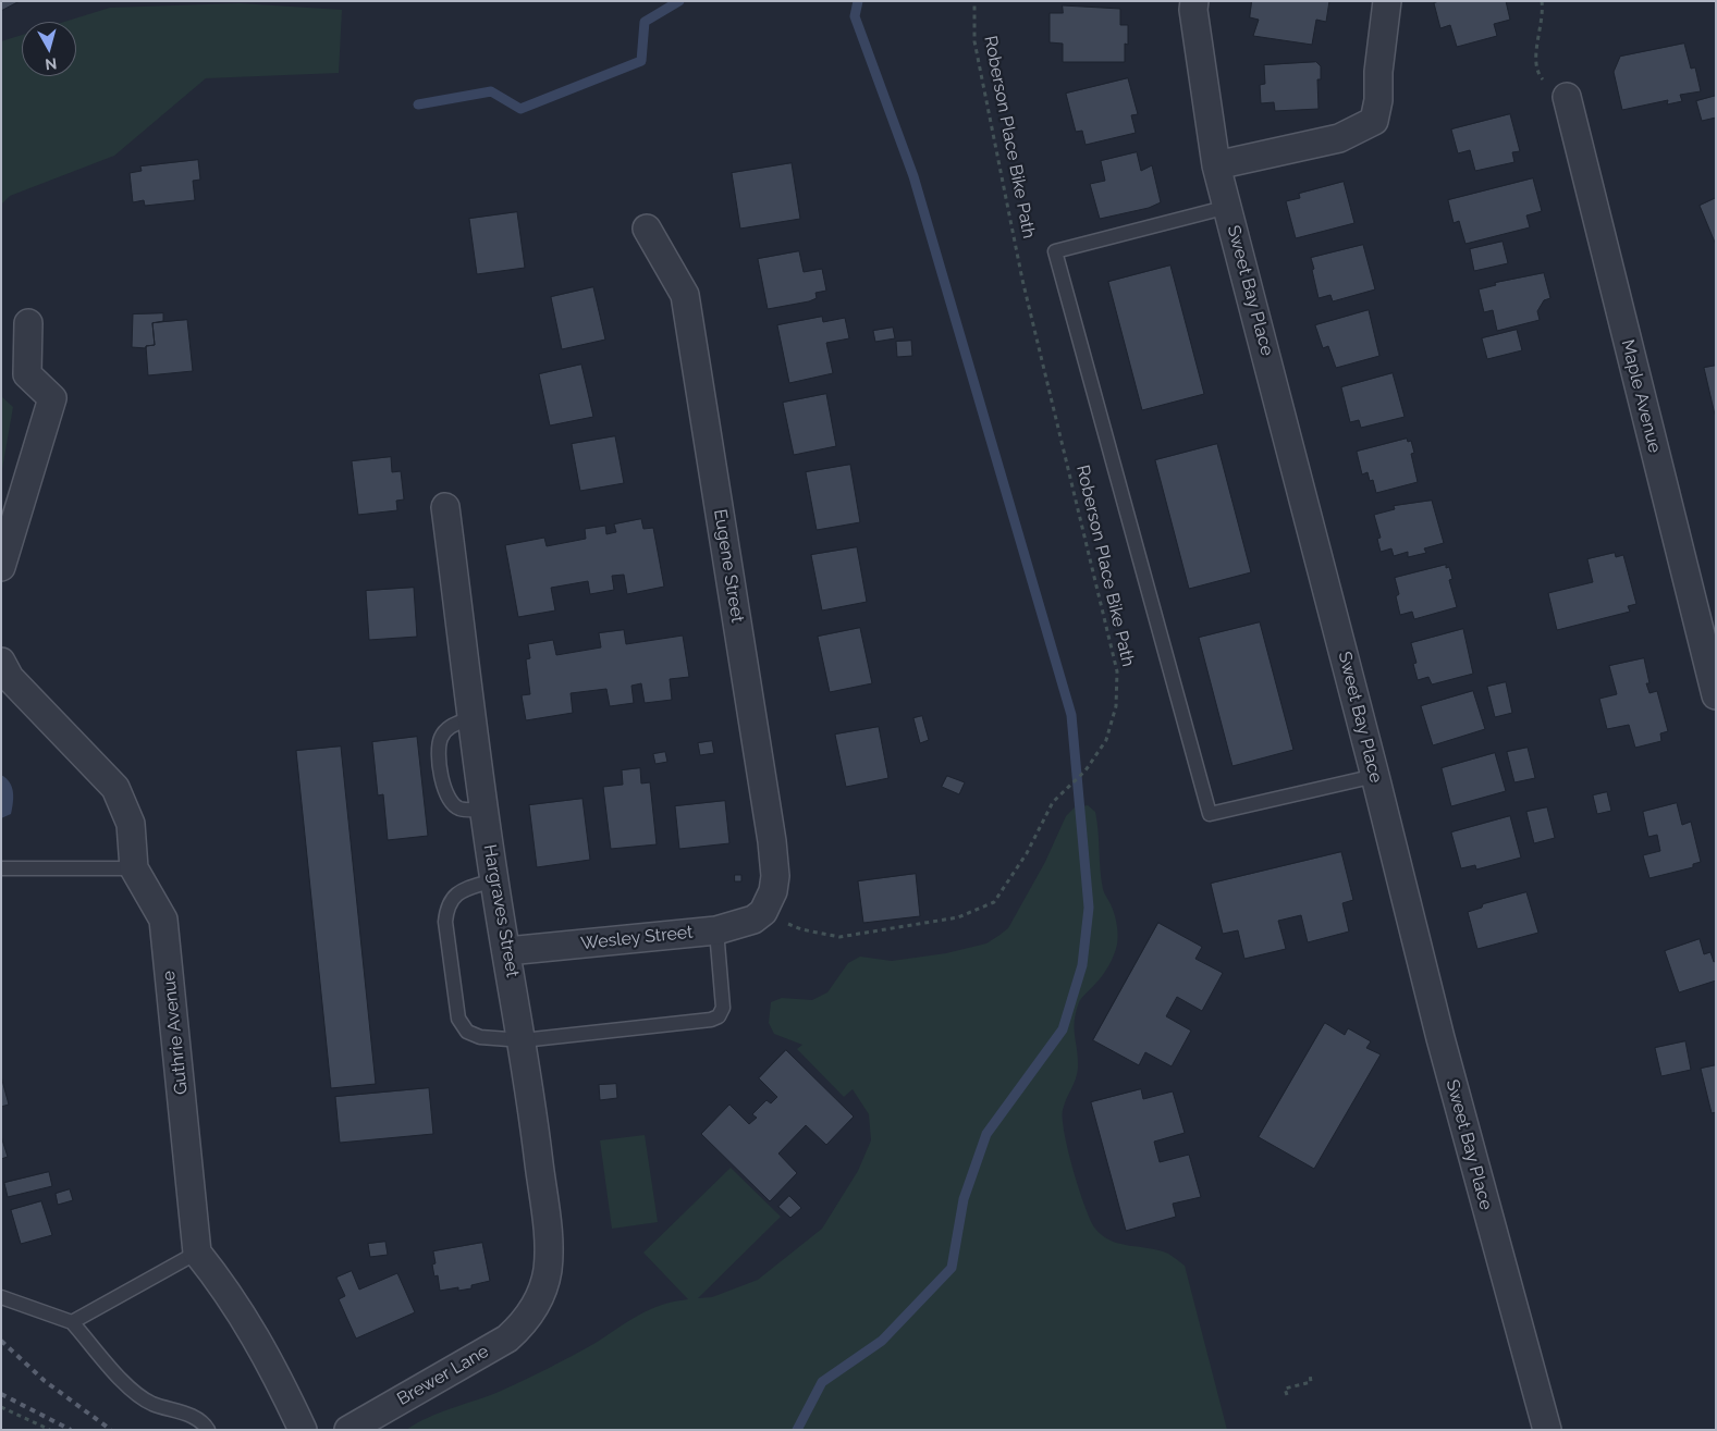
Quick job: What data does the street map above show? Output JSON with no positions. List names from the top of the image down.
{
  "streets": {
    "street": [
      "Sweet Bay Place",
      "Maple Avenue",
      "Eugene Street",
      "Hargraves Street",
      "Wesley Street",
      "Guthrie Avenue",
      "Brewer Lane"
    ],
    "path": ["Roberson Place Bike Path"]
  },
  "crossings": [
    ["Roberson Place Bike Path", "Eugene Street"],
    ["Roberson Place Bike Path", "Wesley Street"],
    ["Eugene Street", "Wesley Street"],
    ["Hargraves Street", "Wesley Street"],
    ["Hargraves Street", "Brewer Lane"]
  ],
  "north": "bottom"
}
